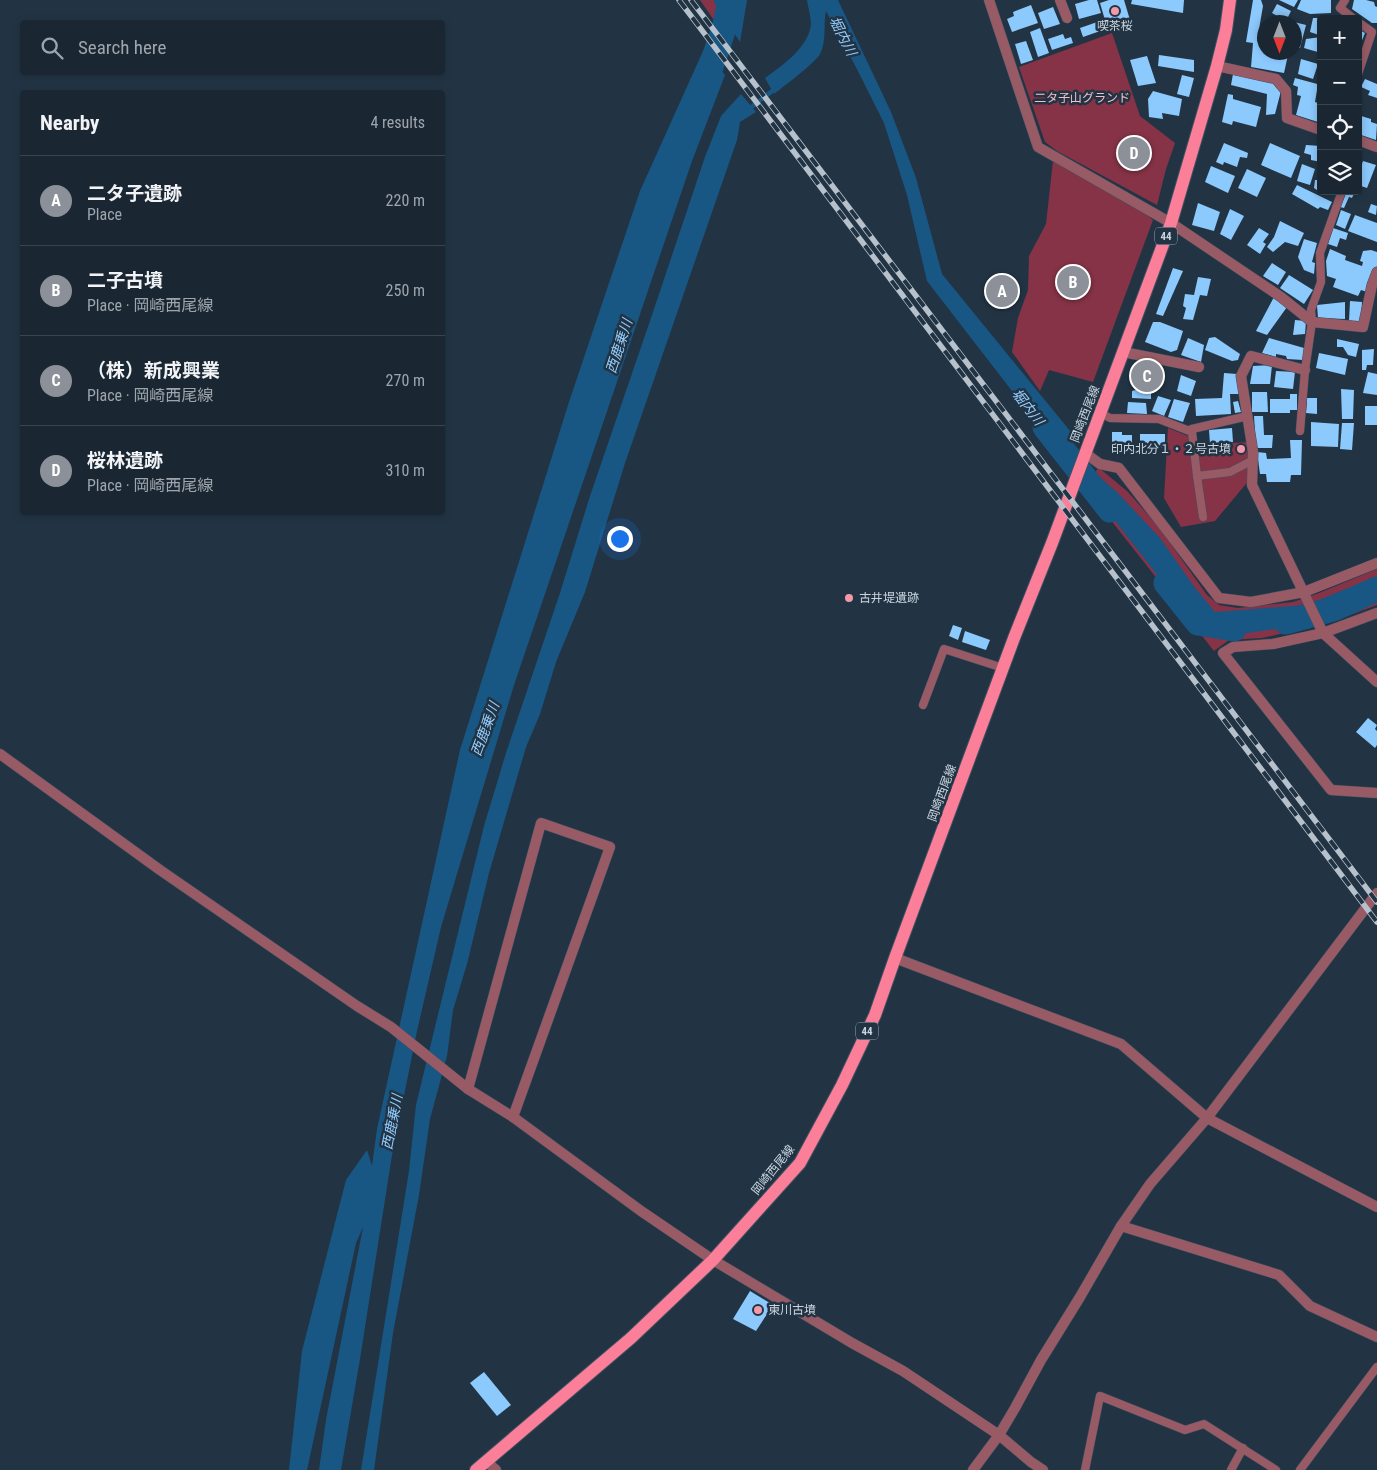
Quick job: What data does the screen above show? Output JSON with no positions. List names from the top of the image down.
{
  "streets": {
    "main road": ["44", "岡崎西尾線"]
  },
  "water": ["堀内川", "西鹿乗川"],
  "parks": ["二タ子山グランド"],
  "places": [
    "喫茶桜",
    "印内北分１・２号古墳",
    "古井堤遺跡",
    "東川古墳"
  ],
  "north": "bottom",
  "page": {
    "map_buttons": ["+", "−"],
    "search": "Search here",
    "heading": ["Nearby", "4 results"],
    "pins": [
      "D",
      "B",
      "A",
      "C"
    ],
    "list": [
      {
        "mark": "A",
        "name": "二タ子遺跡",
        "note": "Place",
        "value": "220 m"
      },
      {
        "mark": "B",
        "name": "二子古墳",
        "note": "Place · 岡崎西尾線",
        "value": "250 m"
      },
      {
        "mark": "C",
        "name": "（株）新成興業",
        "note": "Place · 岡崎西尾線",
        "value": "270 m"
      },
      {
        "mark": "D",
        "name": "桜林遺跡",
        "note": "Place · 岡崎西尾線",
        "value": "310 m"
      }
    ]
  }
}
